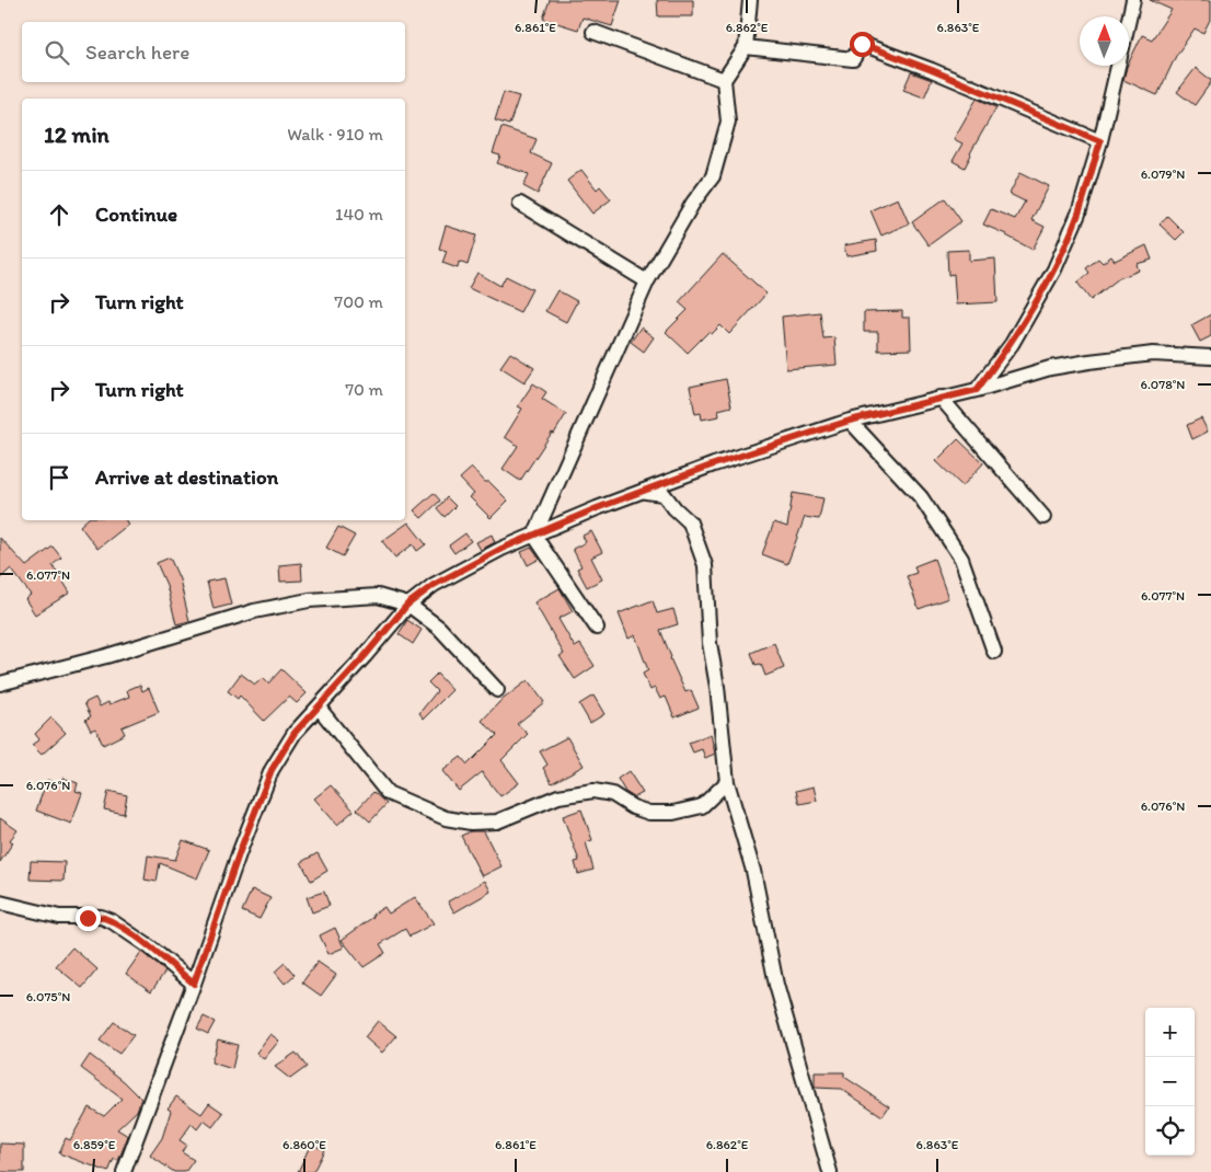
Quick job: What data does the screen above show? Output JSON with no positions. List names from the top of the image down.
{
  "north": "top",
  "page": {
    "search": "Search here",
    "heading": ["12 min", "Walk · 910 m"],
    "list": [
      ["Continue", "140 m"],
      ["Turn right", "700 m"],
      ["Turn right", "70 m"],
      "Arrive at destination"
    ],
    "map_buttons": ["+", "−"]
  },
  "coordinates": [
    "6.861°E",
    "6.862°E",
    "6.863°E",
    "6.079°N",
    "6.078°N",
    "6.077°N",
    "6.076°N",
    "6.075°N",
    "6.859°E",
    "6.860°E"
  ]
}
